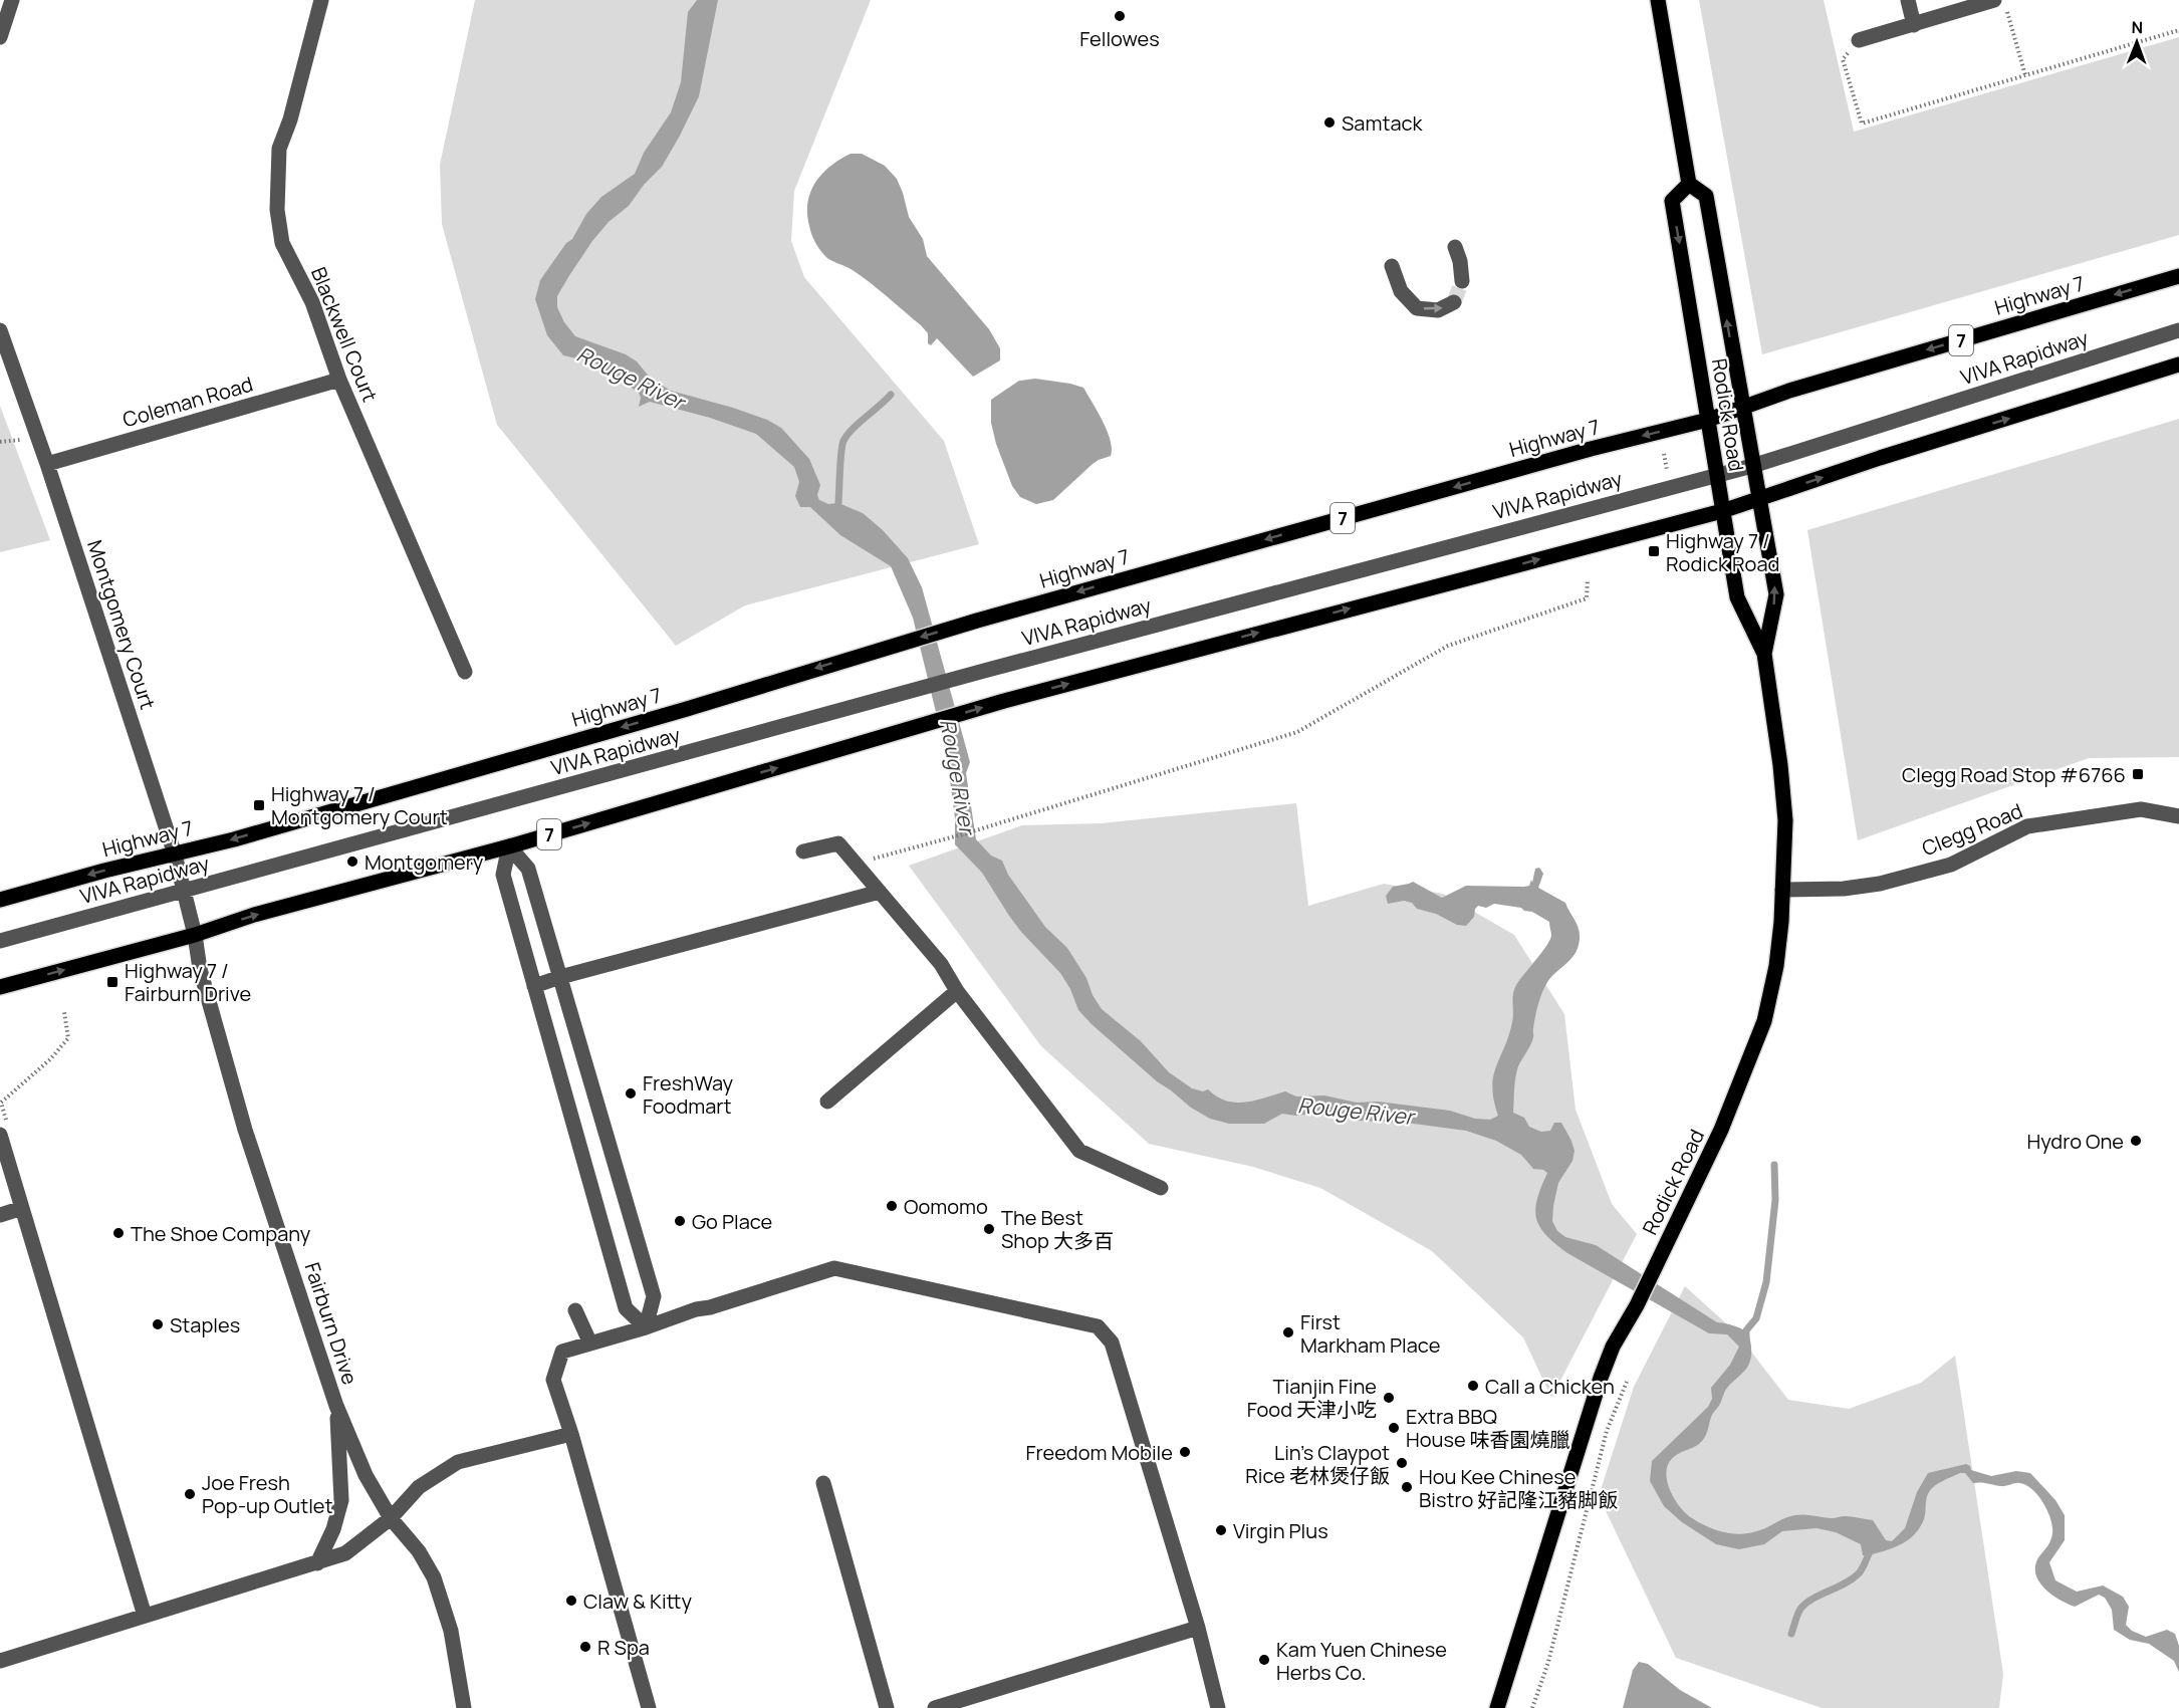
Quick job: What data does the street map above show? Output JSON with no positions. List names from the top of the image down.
{
  "streets": {
    "main road": ["Highway 7", "7", "Rodick Road"],
    "street": [
      "Blackwell Court",
      "VIVA Rapidway",
      "Coleman Road",
      "Montgomery Court",
      "Clegg Road",
      "Fairburn Drive"
    ]
  },
  "crossings": [
    ["Highway 7", "Rodick Road"],
    ["Highway 7", "Montgomery Court"],
    ["Blackwell Court", "Coleman Road"],
    ["7", "Rodick Road"],
    ["7", "Montgomery Court"],
    ["7", "Fairburn Drive"],
    ["VIVA Rapidway", "Rodick Road"],
    ["VIVA Rapidway", "Montgomery Court"],
    ["Coleman Road", "Montgomery Court"],
    ["Rodick Road", "Clegg Road"],
    ["Montgomery Court", "Fairburn Drive"]
  ],
  "water": ["Rouge River"],
  "places": {
    "other": [
      "Fellowes",
      "Samtack",
      "Montgomery",
      "FreshWay Foodmart",
      "Hydro One",
      "Oomomo",
      "Go Place",
      "The Best Shop 大多百",
      "The Shoe Company",
      "Staples",
      "First Markham Place",
      "Call a Chicken",
      "Tianjin Fine Food 天津小吃",
      "Extra BBQ House 味香園燒臘",
      "Freedom Mobile",
      "Lin's Claypot Rice 老林煲仔飯",
      "Hou Kee Chinese Bistro 好記隆江豬脚飯",
      "Joe Fresh Pop-up Outlet",
      "Virgin Plus",
      "Claw & Kitty",
      "R Spa",
      "Kam Yuen Chinese Herbs Co."
    ],
    "transit": [
      "Highway 7 / Rodick Road",
      "Clegg Road Stop #6766",
      "Highway 7 / Montgomery Court",
      "Highway 7 / Fairburn Drive"
    ]
  },
  "north": "top"
}
